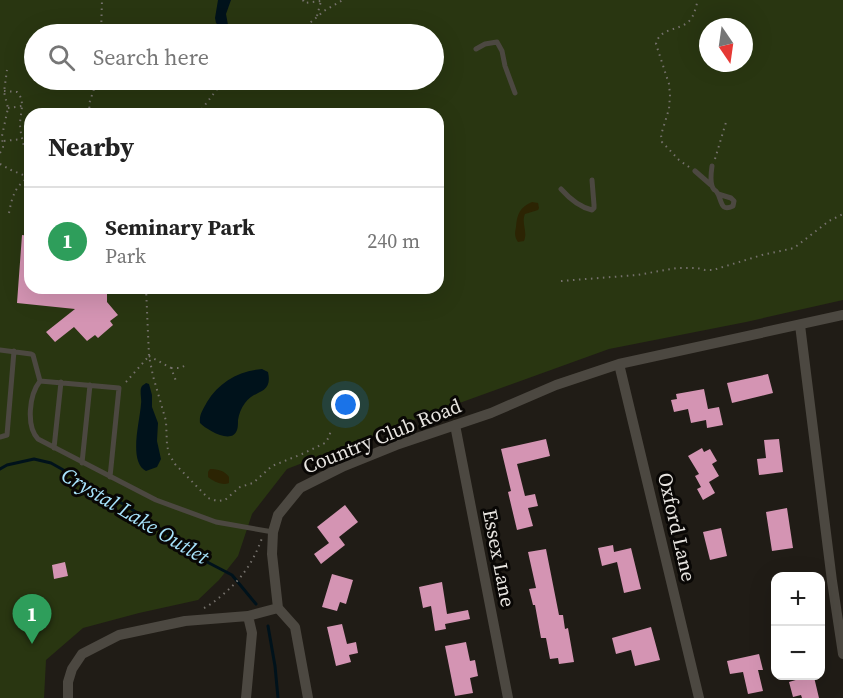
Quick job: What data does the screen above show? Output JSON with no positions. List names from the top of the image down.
{
  "streets": {
    "street": ["Country Club Road", "Oxford Lane", "Essex Lane"]
  },
  "crossings": [
    ["Country Club Road", "Oxford Lane"],
    ["Country Club Road", "Essex Lane"]
  ],
  "water": ["Crystal Lake Outlet"],
  "north": "bottom",
  "page": {
    "search": "Search here",
    "heading": "Nearby",
    "list": [
      {
        "mark": "1",
        "name": "Seminary Park",
        "note": "Park",
        "value": "240 m"
      }
    ],
    "map_buttons": ["+", "−"],
    "pins": "1"
  }
}
